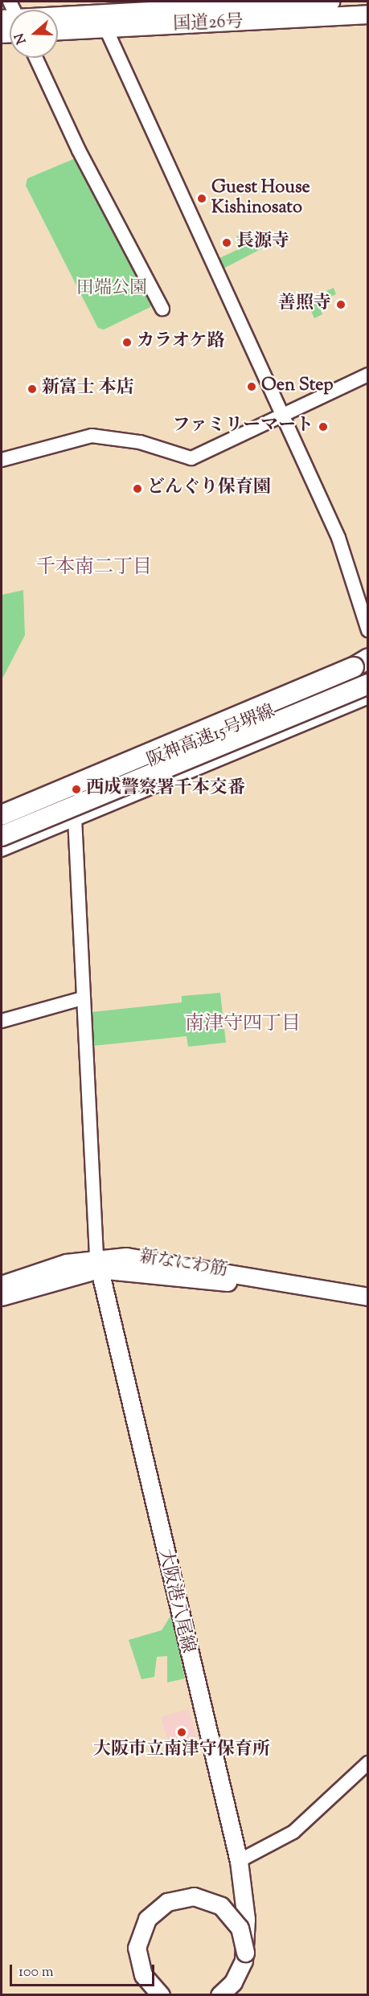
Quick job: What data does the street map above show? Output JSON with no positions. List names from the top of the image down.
{
  "streets": {
    "highway": ["国道26号", "阪神高速15号堺線"],
    "main road": ["新なにわ筋", "大阪港八尾線"]
  },
  "crossings": [
    ["新なにわ筋", "大阪港八尾線"]
  ],
  "districts": ["千本南二丁目", "南津守四丁目"],
  "parks": ["田端公園"],
  "places": [
    "Guest House Kishinosato",
    "長源寺",
    "善照寺",
    "カラオケ路",
    "Oen Step",
    "新富士 本店",
    "ファミリーマート",
    "どんぐり保育園",
    "西成警察署千本交番",
    "大阪市立南津守保育所"
  ],
  "scale_bar": "100 m",
  "north": "left"
}
